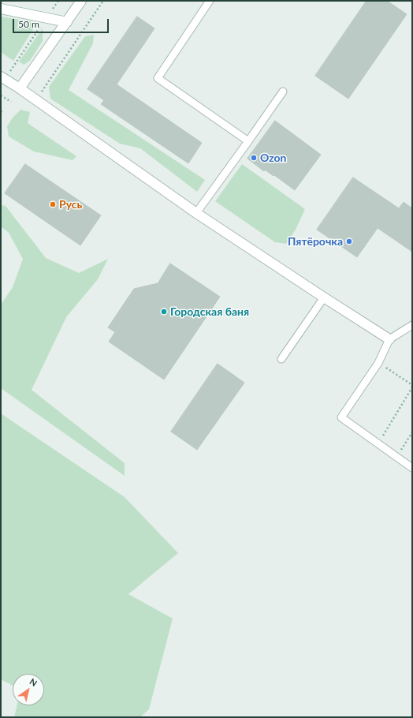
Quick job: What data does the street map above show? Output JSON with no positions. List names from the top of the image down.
{
  "places": [
    "Ozon",
    "Русь",
    "Пятёрочка",
    "Городская баня"
  ],
  "scale_bar": "50 m",
  "north": "top right"
}
